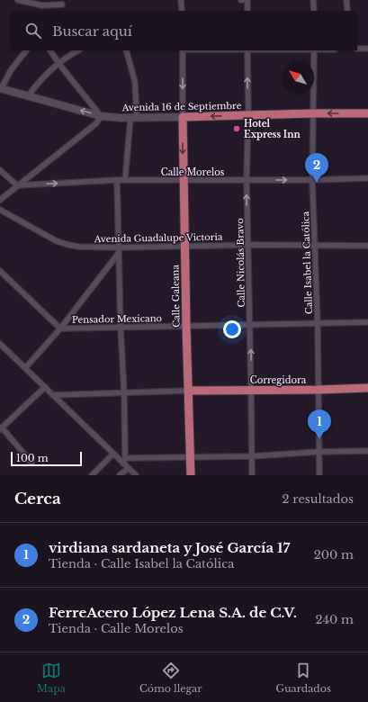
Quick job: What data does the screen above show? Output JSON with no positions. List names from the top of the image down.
{
  "streets": {
    "main road": ["Avenida 16 de Septiembre", "Calle Galeana", "Corregidora"],
    "street": [
      "Calle Morelos",
      "Avenida Guadalupe Victoria",
      "Calle Nicolás Bravo",
      "Calle Isabel la Católica",
      "Pensador Mexicano"
    ]
  },
  "crossings": [
    ["Avenida 16 de Septiembre", "Calle Nicolás Bravo"],
    ["Avenida 16 de Septiembre", "Calle Isabel la Católica"],
    ["Avenida 16 de Septiembre", "Calle Galeana"],
    ["Calle Morelos", "Calle Nicolás Bravo"],
    ["Calle Morelos", "Calle Isabel la Católica"],
    ["Calle Morelos", "Calle Galeana"],
    ["Avenida Guadalupe Victoria", "Calle Nicolás Bravo"],
    ["Avenida Guadalupe Victoria", "Calle Isabel la Católica"],
    ["Avenida Guadalupe Victoria", "Calle Galeana"],
    ["Calle Nicolás Bravo", "Pensador Mexicano"],
    ["Calle Nicolás Bravo", "Corregidora"],
    ["Calle Isabel la Católica", "Pensador Mexicano"],
    ["Calle Isabel la Católica", "Corregidora"],
    ["Calle Galeana", "Pensador Mexicano"],
    ["Calle Galeana", "Corregidora"]
  ],
  "one_way": ["Avenida 16 de Septiembre", "Calle Morelos", "Calle Nicolás Bravo"],
  "places": ["Hotel Express Inn"],
  "scale_bar": "100 m",
  "north": "top left",
  "page": {
    "search": "Buscar aquí",
    "pins": ["2", "1"],
    "scale": "100 m",
    "heading": ["Cerca", "2 resultados"],
    "list": [
      {
        "mark": "1",
        "name": "virdiana sardaneta y José García 17",
        "note": "Tienda · Calle Isabel la Católica",
        "value": "200 m"
      },
      {
        "mark": "2",
        "name": "FerreAcero López Lena S.A. de C.V.",
        "note": "Tienda · Calle Morelos",
        "value": "240 m"
      }
    ],
    "nav": ["Mapa", "Cómo llegar", "Guardados"]
  }
}
